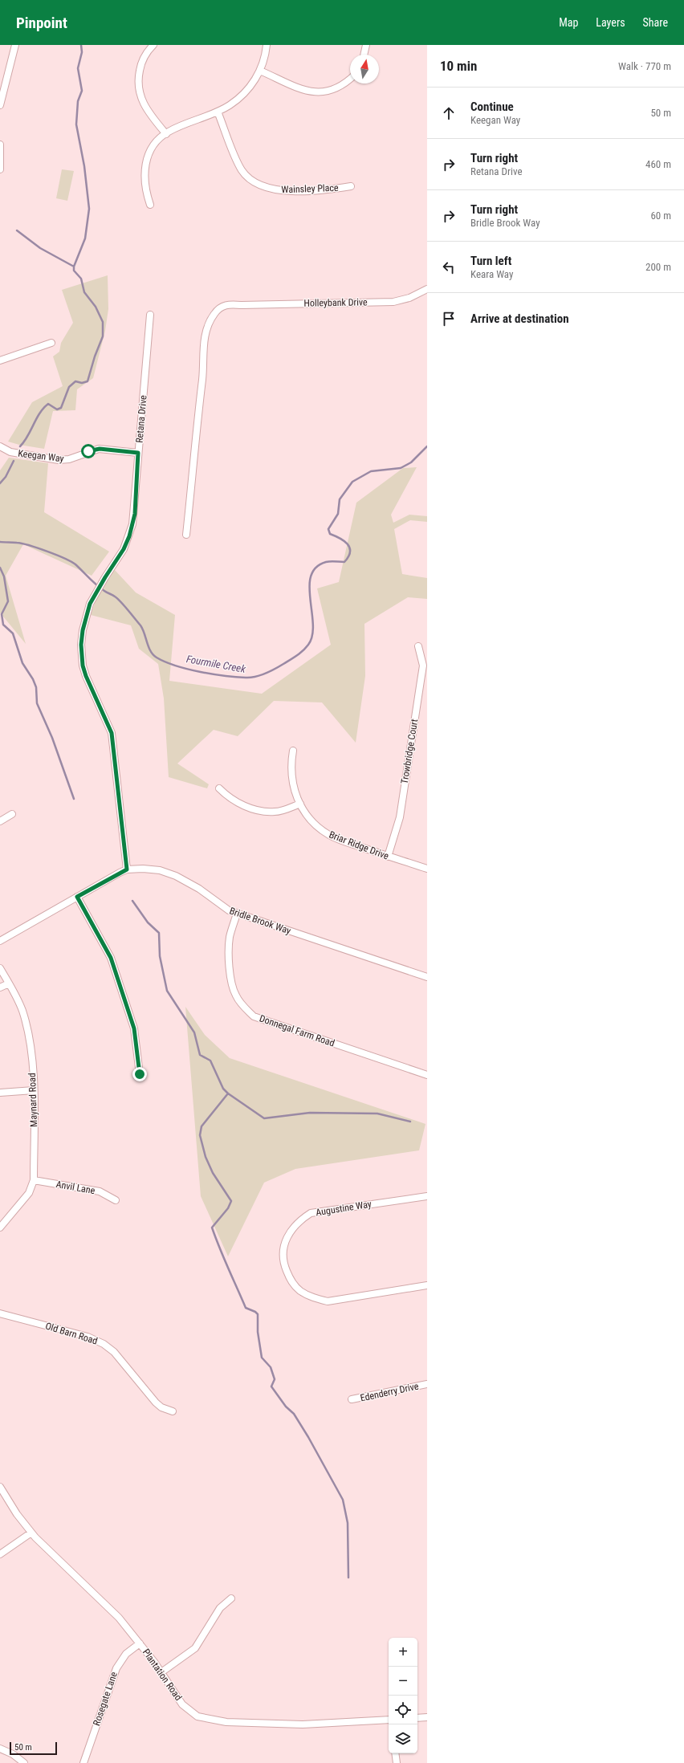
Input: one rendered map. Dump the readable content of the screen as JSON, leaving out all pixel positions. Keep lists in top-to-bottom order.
{
  "streets": {
    "street": [
      "Wainsley Place",
      "Holleybank Drive",
      "Retana Drive",
      "Keegan Way",
      "Trowbridge Court",
      "Briar Ridge Drive",
      "Bridle Brook Way",
      "Donnegal Farm Road",
      "Maynard Road",
      "Anvil Lane",
      "Augustine Way",
      "Old Barn Road",
      "Edenderry Drive",
      "Plantation Road",
      "Rosegate Lane"
    ]
  },
  "crossings": [
    ["Retana Drive", "Keegan Way"],
    ["Retana Drive", "Bridle Brook Way"],
    ["Trowbridge Court", "Briar Ridge Drive"],
    ["Bridle Brook Way", "Donnegal Farm Road"],
    ["Maynard Road", "Anvil Lane"],
    ["Plantation Road", "Rosegate Lane"]
  ],
  "water": ["Fourmile Creek"],
  "scale_bar": "50 m",
  "north": "top",
  "page": {
    "header": "Pinpoint",
    "nav": ["Map", "Layers", "Share"],
    "heading": ["10 min", "Walk · 770 m"],
    "list": [
      ["Continue", "Keegan Way", "50 m"],
      ["Turn right", "Retana Drive", "460 m"],
      ["Turn right", "Bridle Brook Way", "60 m"],
      ["Turn left", "Keara Way", "200 m"],
      "Arrive at destination"
    ],
    "map_buttons": ["+", "−"],
    "scale": "50 m"
  }
}
